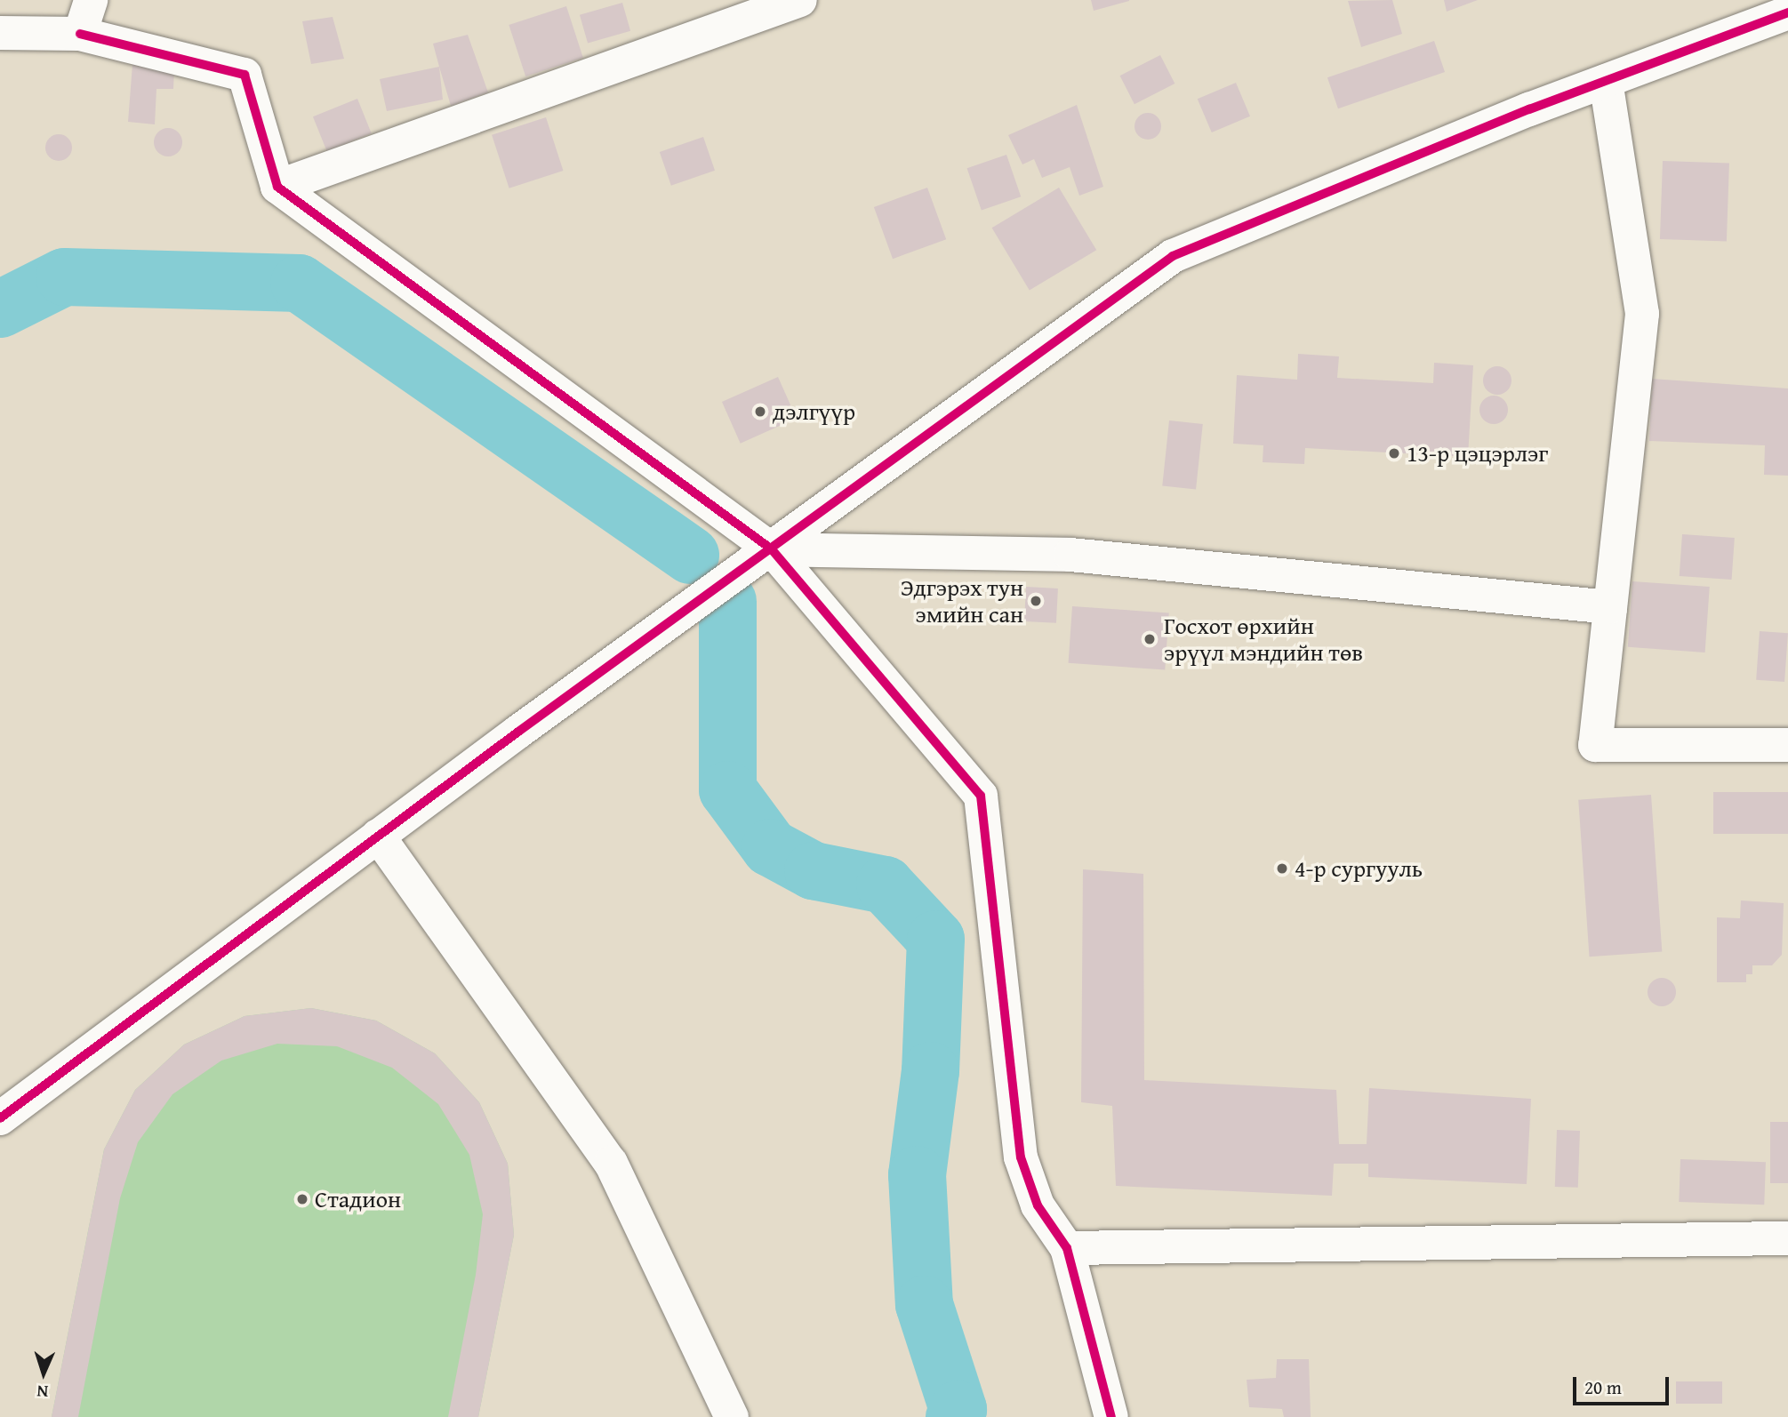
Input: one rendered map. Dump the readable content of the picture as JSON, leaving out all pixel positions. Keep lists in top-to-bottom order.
{
  "places": [
    "дэлгүүр",
    "13-р цэцэрлэг",
    "Эдгэрэх тун эмийн сан",
    "Госхот өрхийн эрүүл мэндийн төв",
    "4-р сургууль",
    "Стадион"
  ],
  "scale_bar": "20 m",
  "north": "bottom"
}
